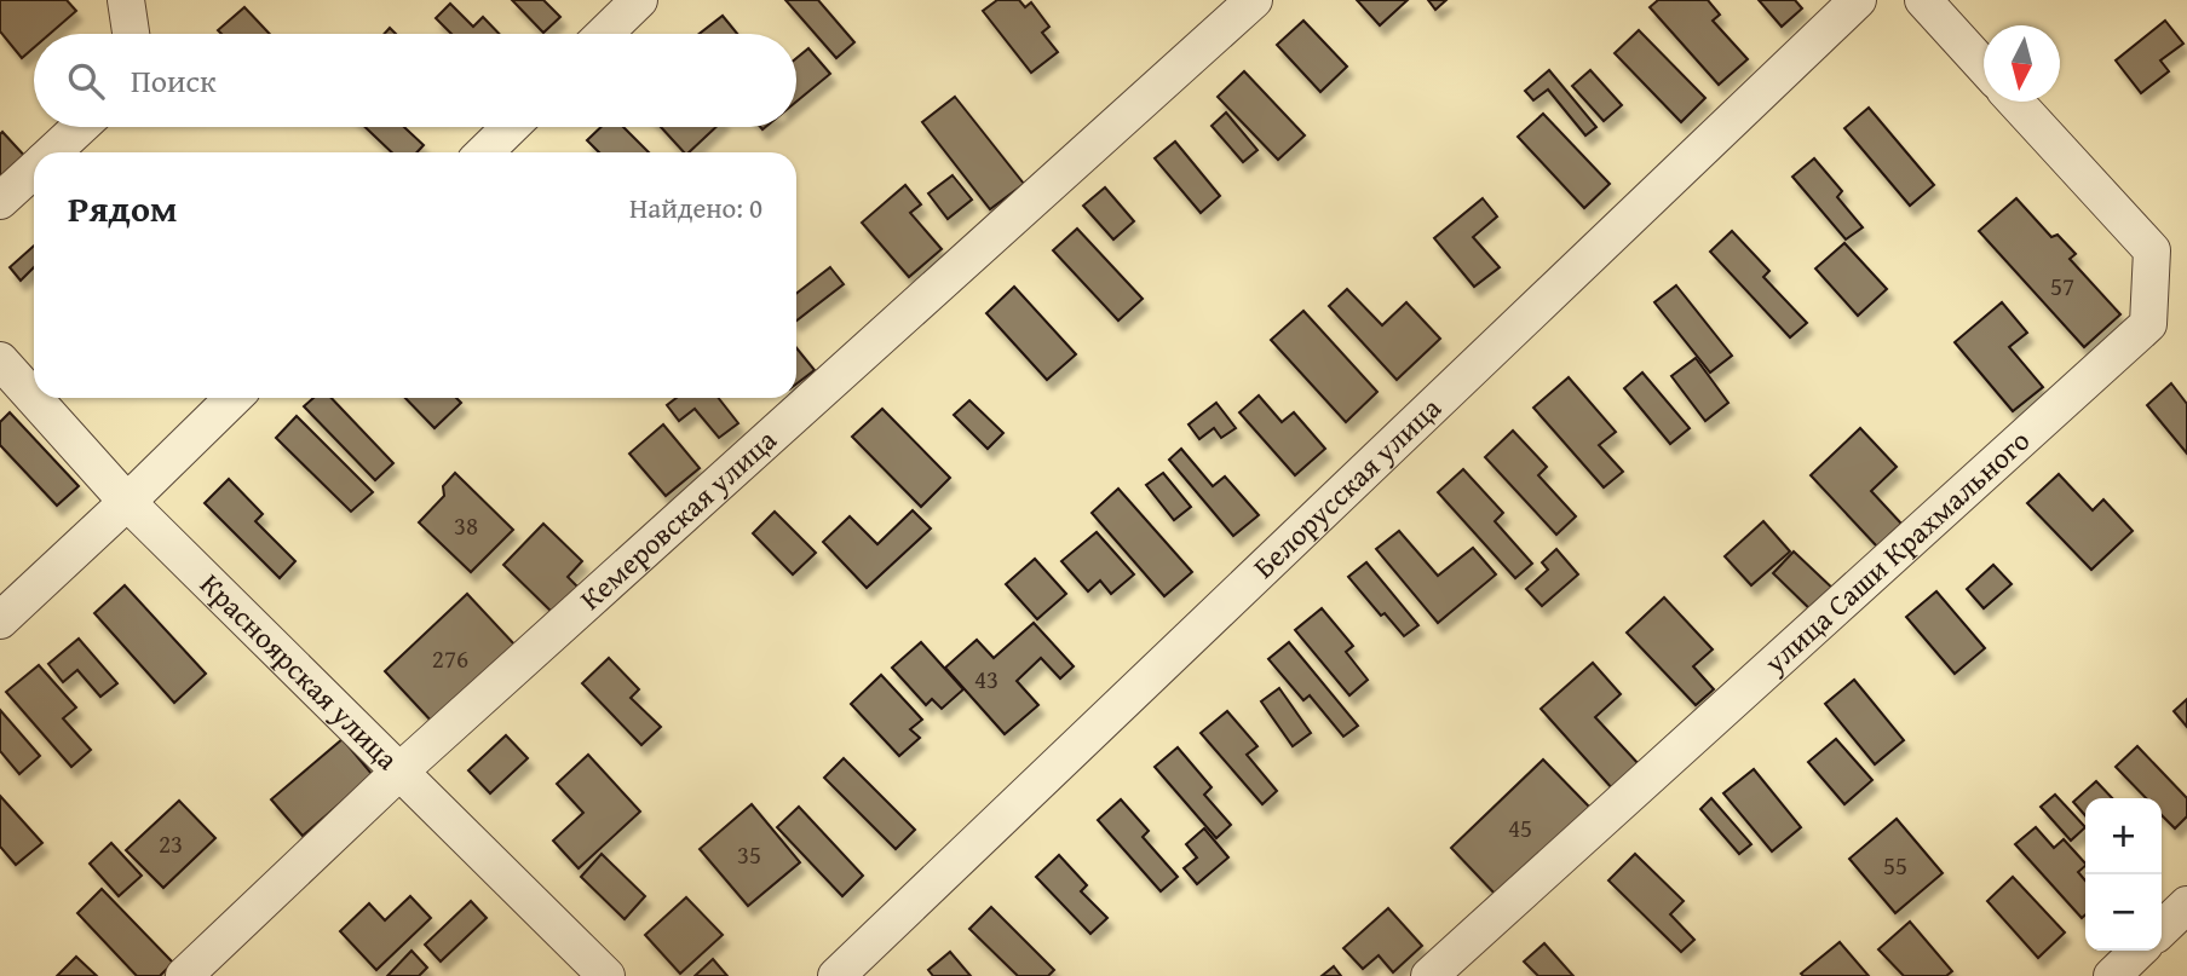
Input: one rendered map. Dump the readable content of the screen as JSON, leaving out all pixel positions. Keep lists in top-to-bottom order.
{
  "streets": {
    "street": [
      "Белорусская улица",
      "Кемеровская улица",
      "улица Саши Крахмального",
      "Красноярская улица"
    ]
  },
  "crossings": [
    ["Кемеровская улица", "Красноярская улица"]
  ],
  "house_numbers": [
    "57",
    "38",
    "276",
    "43",
    "45",
    "23",
    "35",
    "55"
  ],
  "north": "bottom",
  "page": {
    "search": "Поиск",
    "heading": ["Рядом", "Найдено: 0"],
    "map_buttons": ["+", "−"]
  }
}
